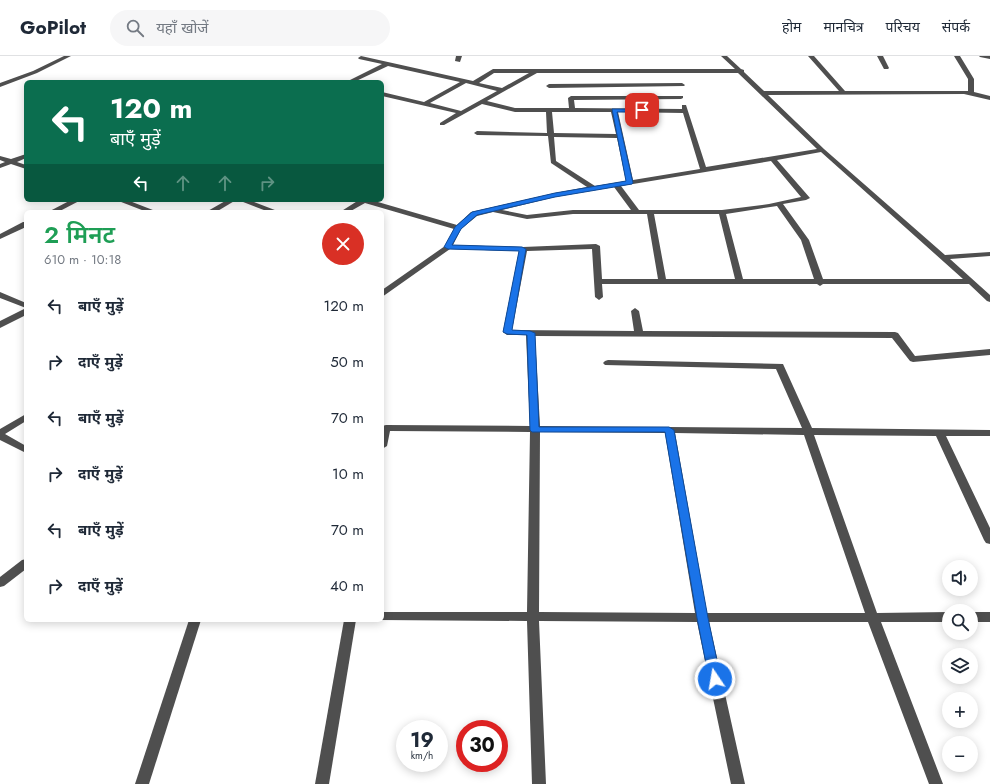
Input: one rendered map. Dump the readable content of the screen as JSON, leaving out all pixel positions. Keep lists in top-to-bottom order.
{
  "page": {
    "header": "GoPilot",
    "search": "यहाँ खोजें",
    "nav": [
      "होम",
      "मानचित्र",
      "परिचय",
      "संपर्क"
    ],
    "turn": ["120 m", "बाएँ मुड़ें"],
    "heading": ["2 मिनट", "610 m · 10:18"],
    "list": [
      {
        "name": "बाएँ मुड़ें",
        "value": "120 m"
      },
      {
        "name": "दाएँ मुड़ें",
        "value": "50 m"
      },
      {
        "name": "बाएँ मुड़ें",
        "value": "70 m"
      },
      {
        "name": "दाएँ मुड़ें",
        "value": "10 m"
      },
      {
        "name": "बाएँ मुड़ें",
        "value": "70 m"
      },
      {
        "name": "दाएँ मुड़ें",
        "value": "40 m"
      }
    ],
    "map_buttons": ["+", "−"],
    "speed": "19 km/h",
    "limit": "30"
  }
}
